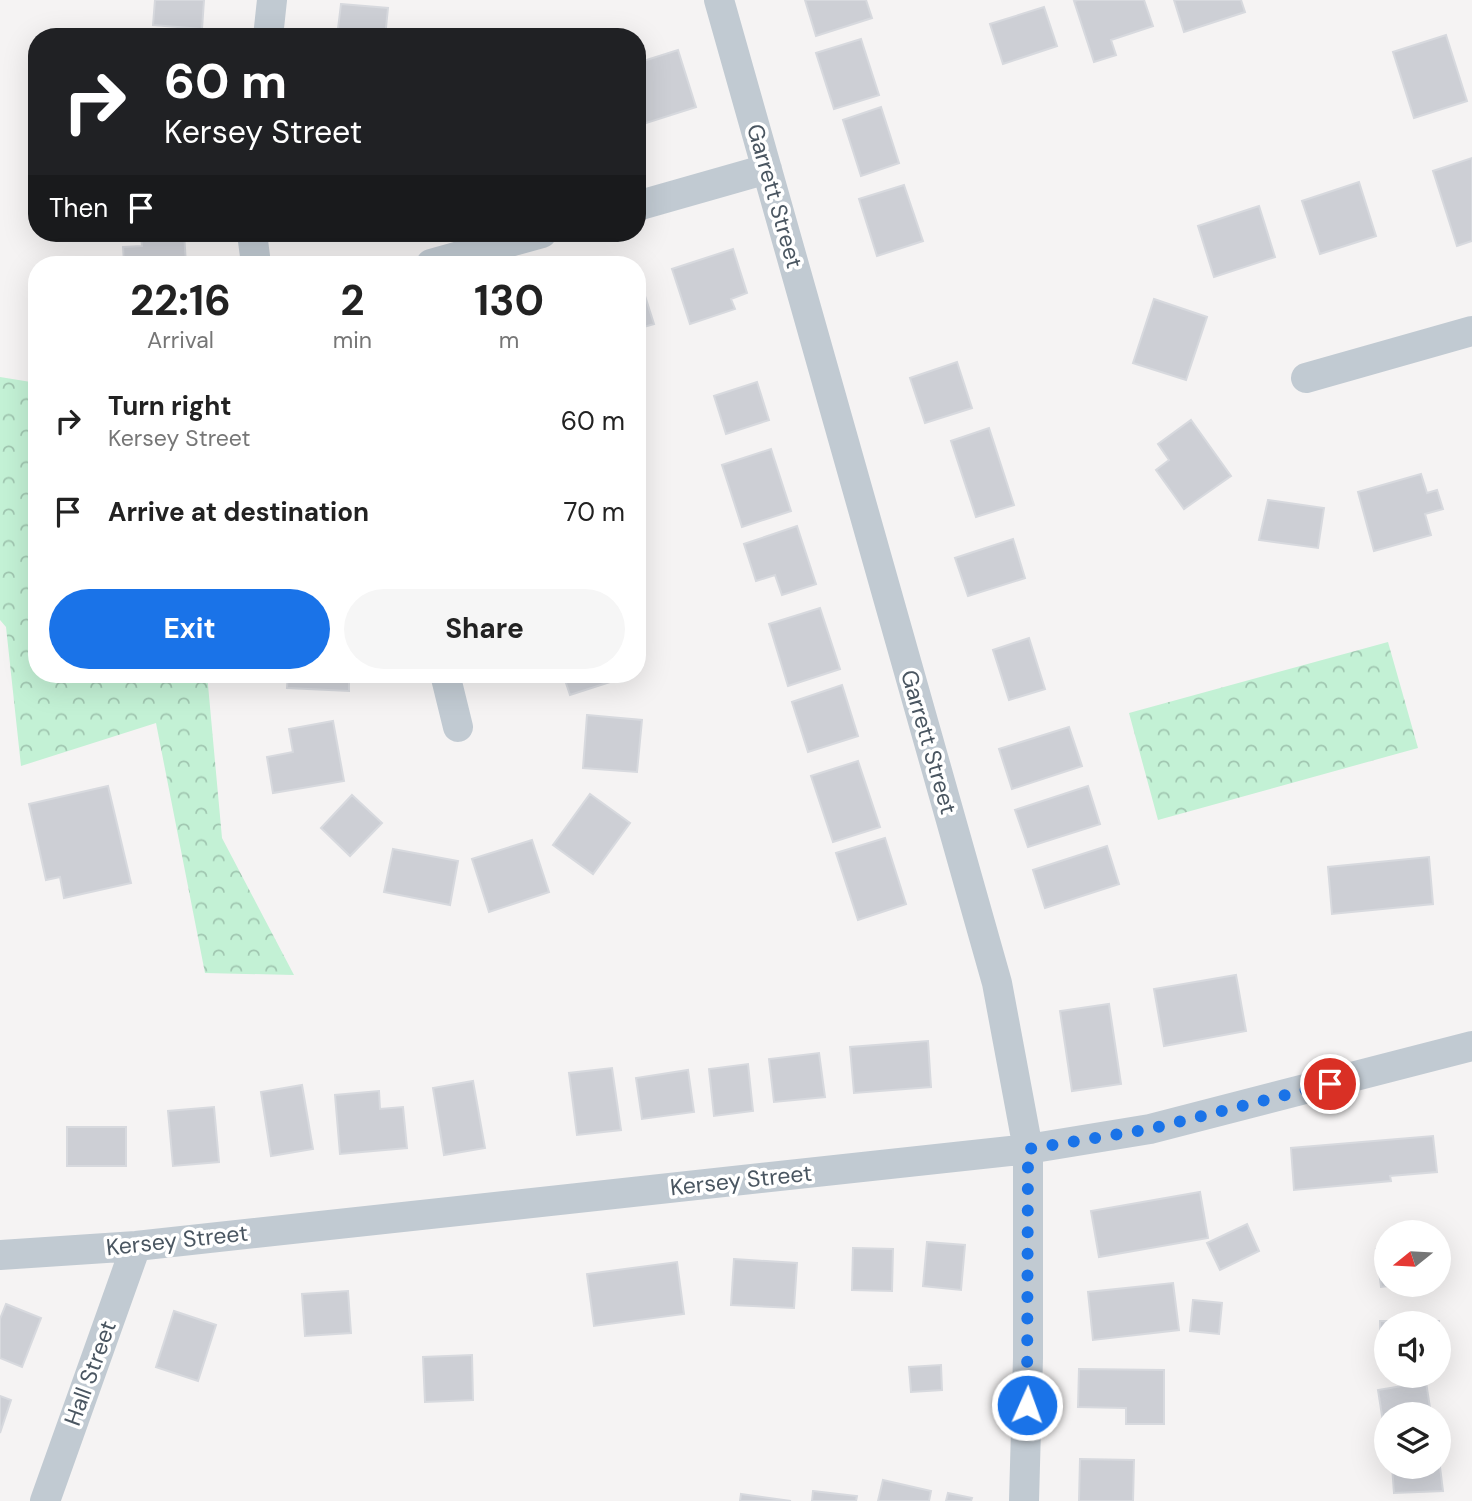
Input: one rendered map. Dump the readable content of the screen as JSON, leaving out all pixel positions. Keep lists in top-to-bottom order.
{
  "streets": {
    "street": ["Garrett Street", "Kersey Street", "Hall Street"]
  },
  "crossings": [
    ["Garrett Street", "Kersey Street"],
    ["Kersey Street", "Hall Street"]
  ],
  "north": "left",
  "page": {
    "turn": ["60 m", "Kersey Street"],
    "then": "Then",
    "eta": [
      "22:16",
      "Arrival",
      "2",
      "min",
      "130",
      "m"
    ],
    "list": [
      {
        "name": "Turn right",
        "note": "Kersey Street",
        "value": "60 m"
      },
      {
        "name": "Arrive at destination",
        "value": "70 m"
      }
    ],
    "buttons": ["Exit", "Share"]
  }
}
